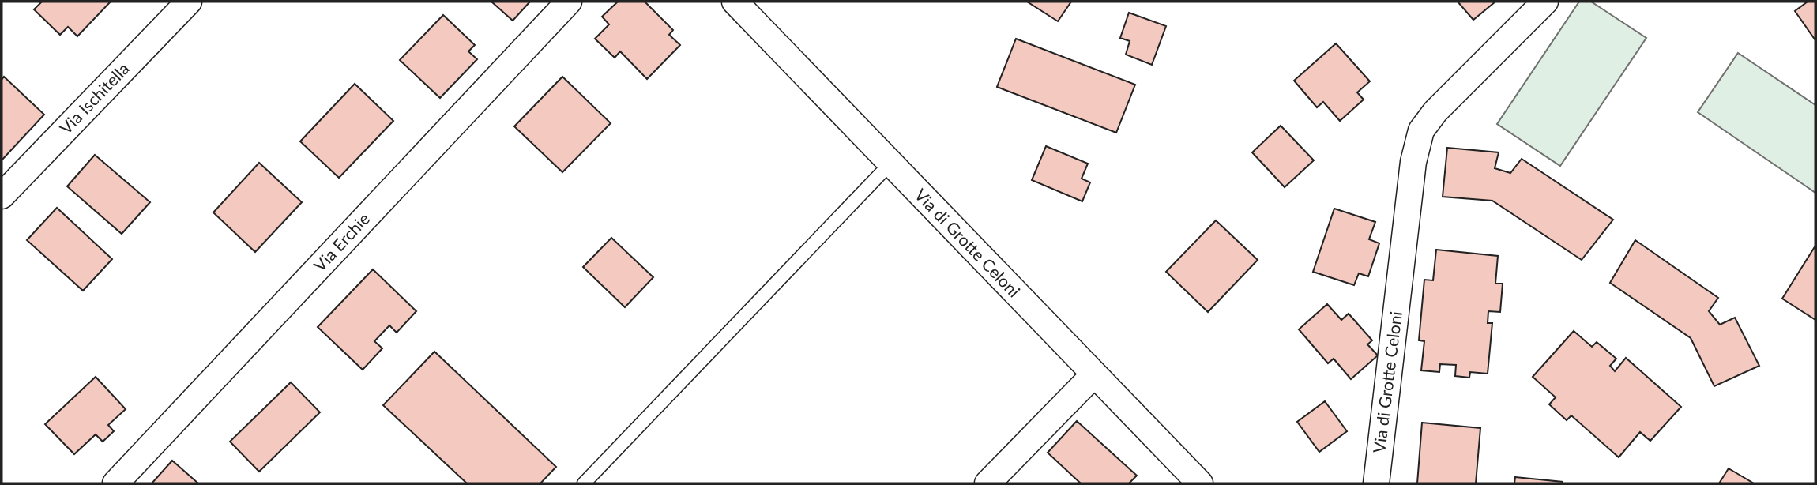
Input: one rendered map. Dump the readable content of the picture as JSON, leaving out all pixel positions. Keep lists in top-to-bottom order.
{
  "streets": {
    "street": ["Via Ischitella", "Via Erchie", "Via di Grotte Celoni"]
  }
}
